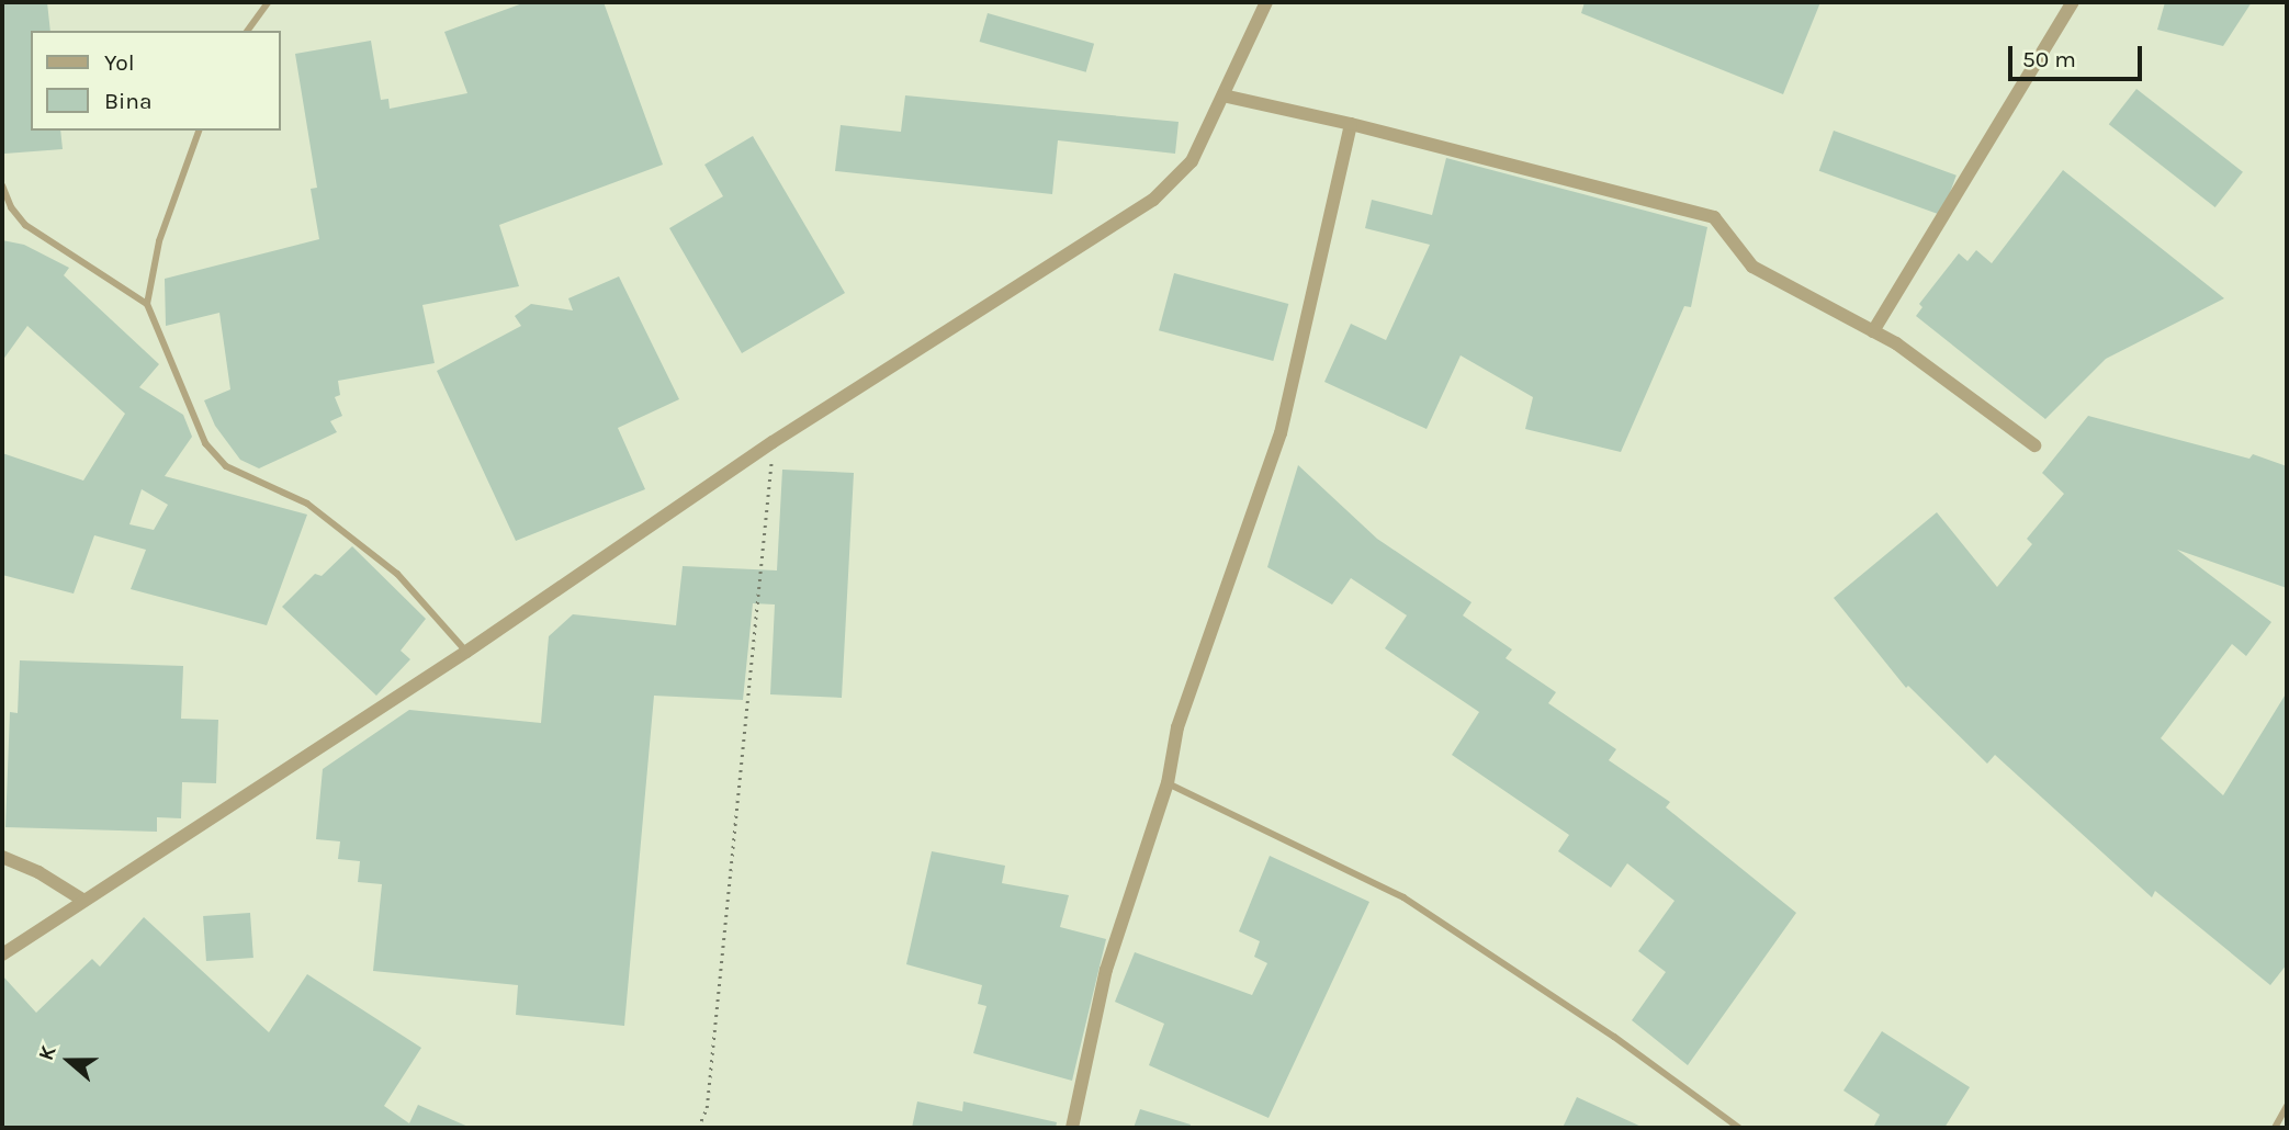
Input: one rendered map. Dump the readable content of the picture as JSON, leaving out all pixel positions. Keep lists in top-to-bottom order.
{
  "legend": ["Yol", "Bina"],
  "scale_bar": "50 m",
  "north": "left"
}
